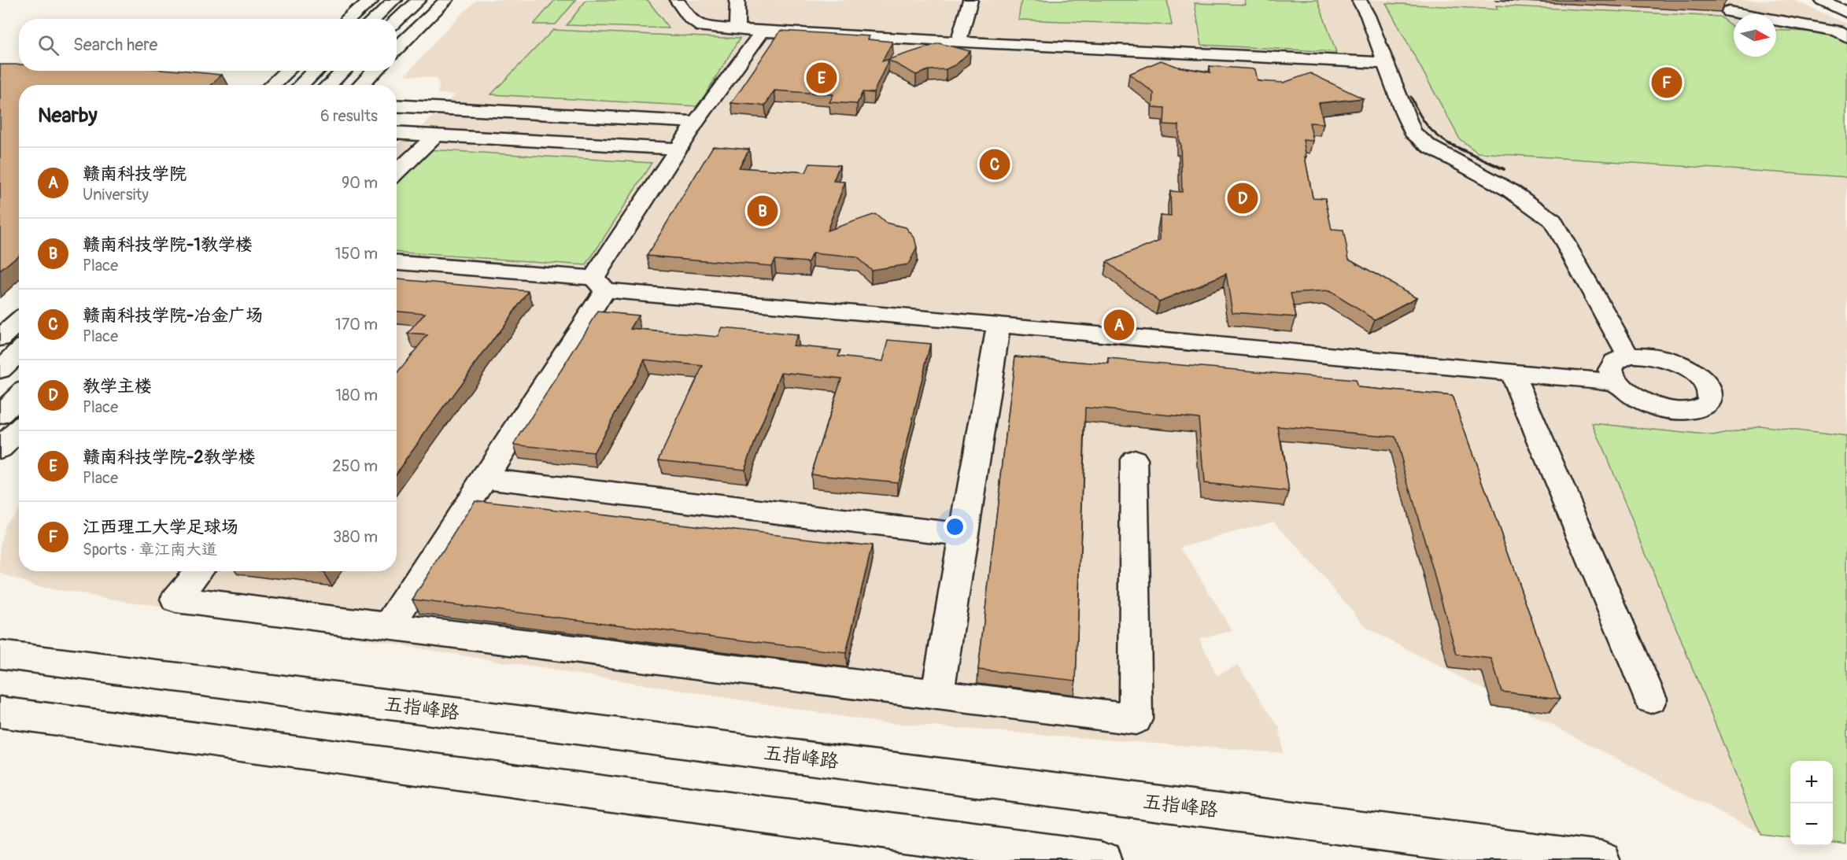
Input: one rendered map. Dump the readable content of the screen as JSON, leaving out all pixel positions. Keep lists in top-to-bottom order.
{
  "streets": {
    "street": ["五指峰路"]
  },
  "north": "right",
  "page": {
    "search": "Search here",
    "pins": [
      "E",
      "F",
      "C",
      "D",
      "B",
      "A"
    ],
    "heading": ["Nearby", "6 results"],
    "list": [
      {
        "mark": "A",
        "name": "赣南科技学院",
        "note": "University",
        "value": "90 m"
      },
      {
        "mark": "B",
        "name": "赣南科技学院-1教学楼",
        "note": "Place",
        "value": "150 m"
      },
      {
        "mark": "C",
        "name": "赣南科技学院-冶金广场",
        "note": "Place",
        "value": "170 m"
      },
      {
        "mark": "D",
        "name": "教学主楼",
        "note": "Place",
        "value": "180 m"
      },
      {
        "mark": "E",
        "name": "赣南科技学院-2教学楼",
        "note": "Place",
        "value": "250 m"
      },
      {
        "mark": "F",
        "name": "江西理工大学足球场",
        "note": "Sports · 章江南大道",
        "value": "380 m"
      }
    ],
    "map_buttons": ["+", "−"]
  }
}
